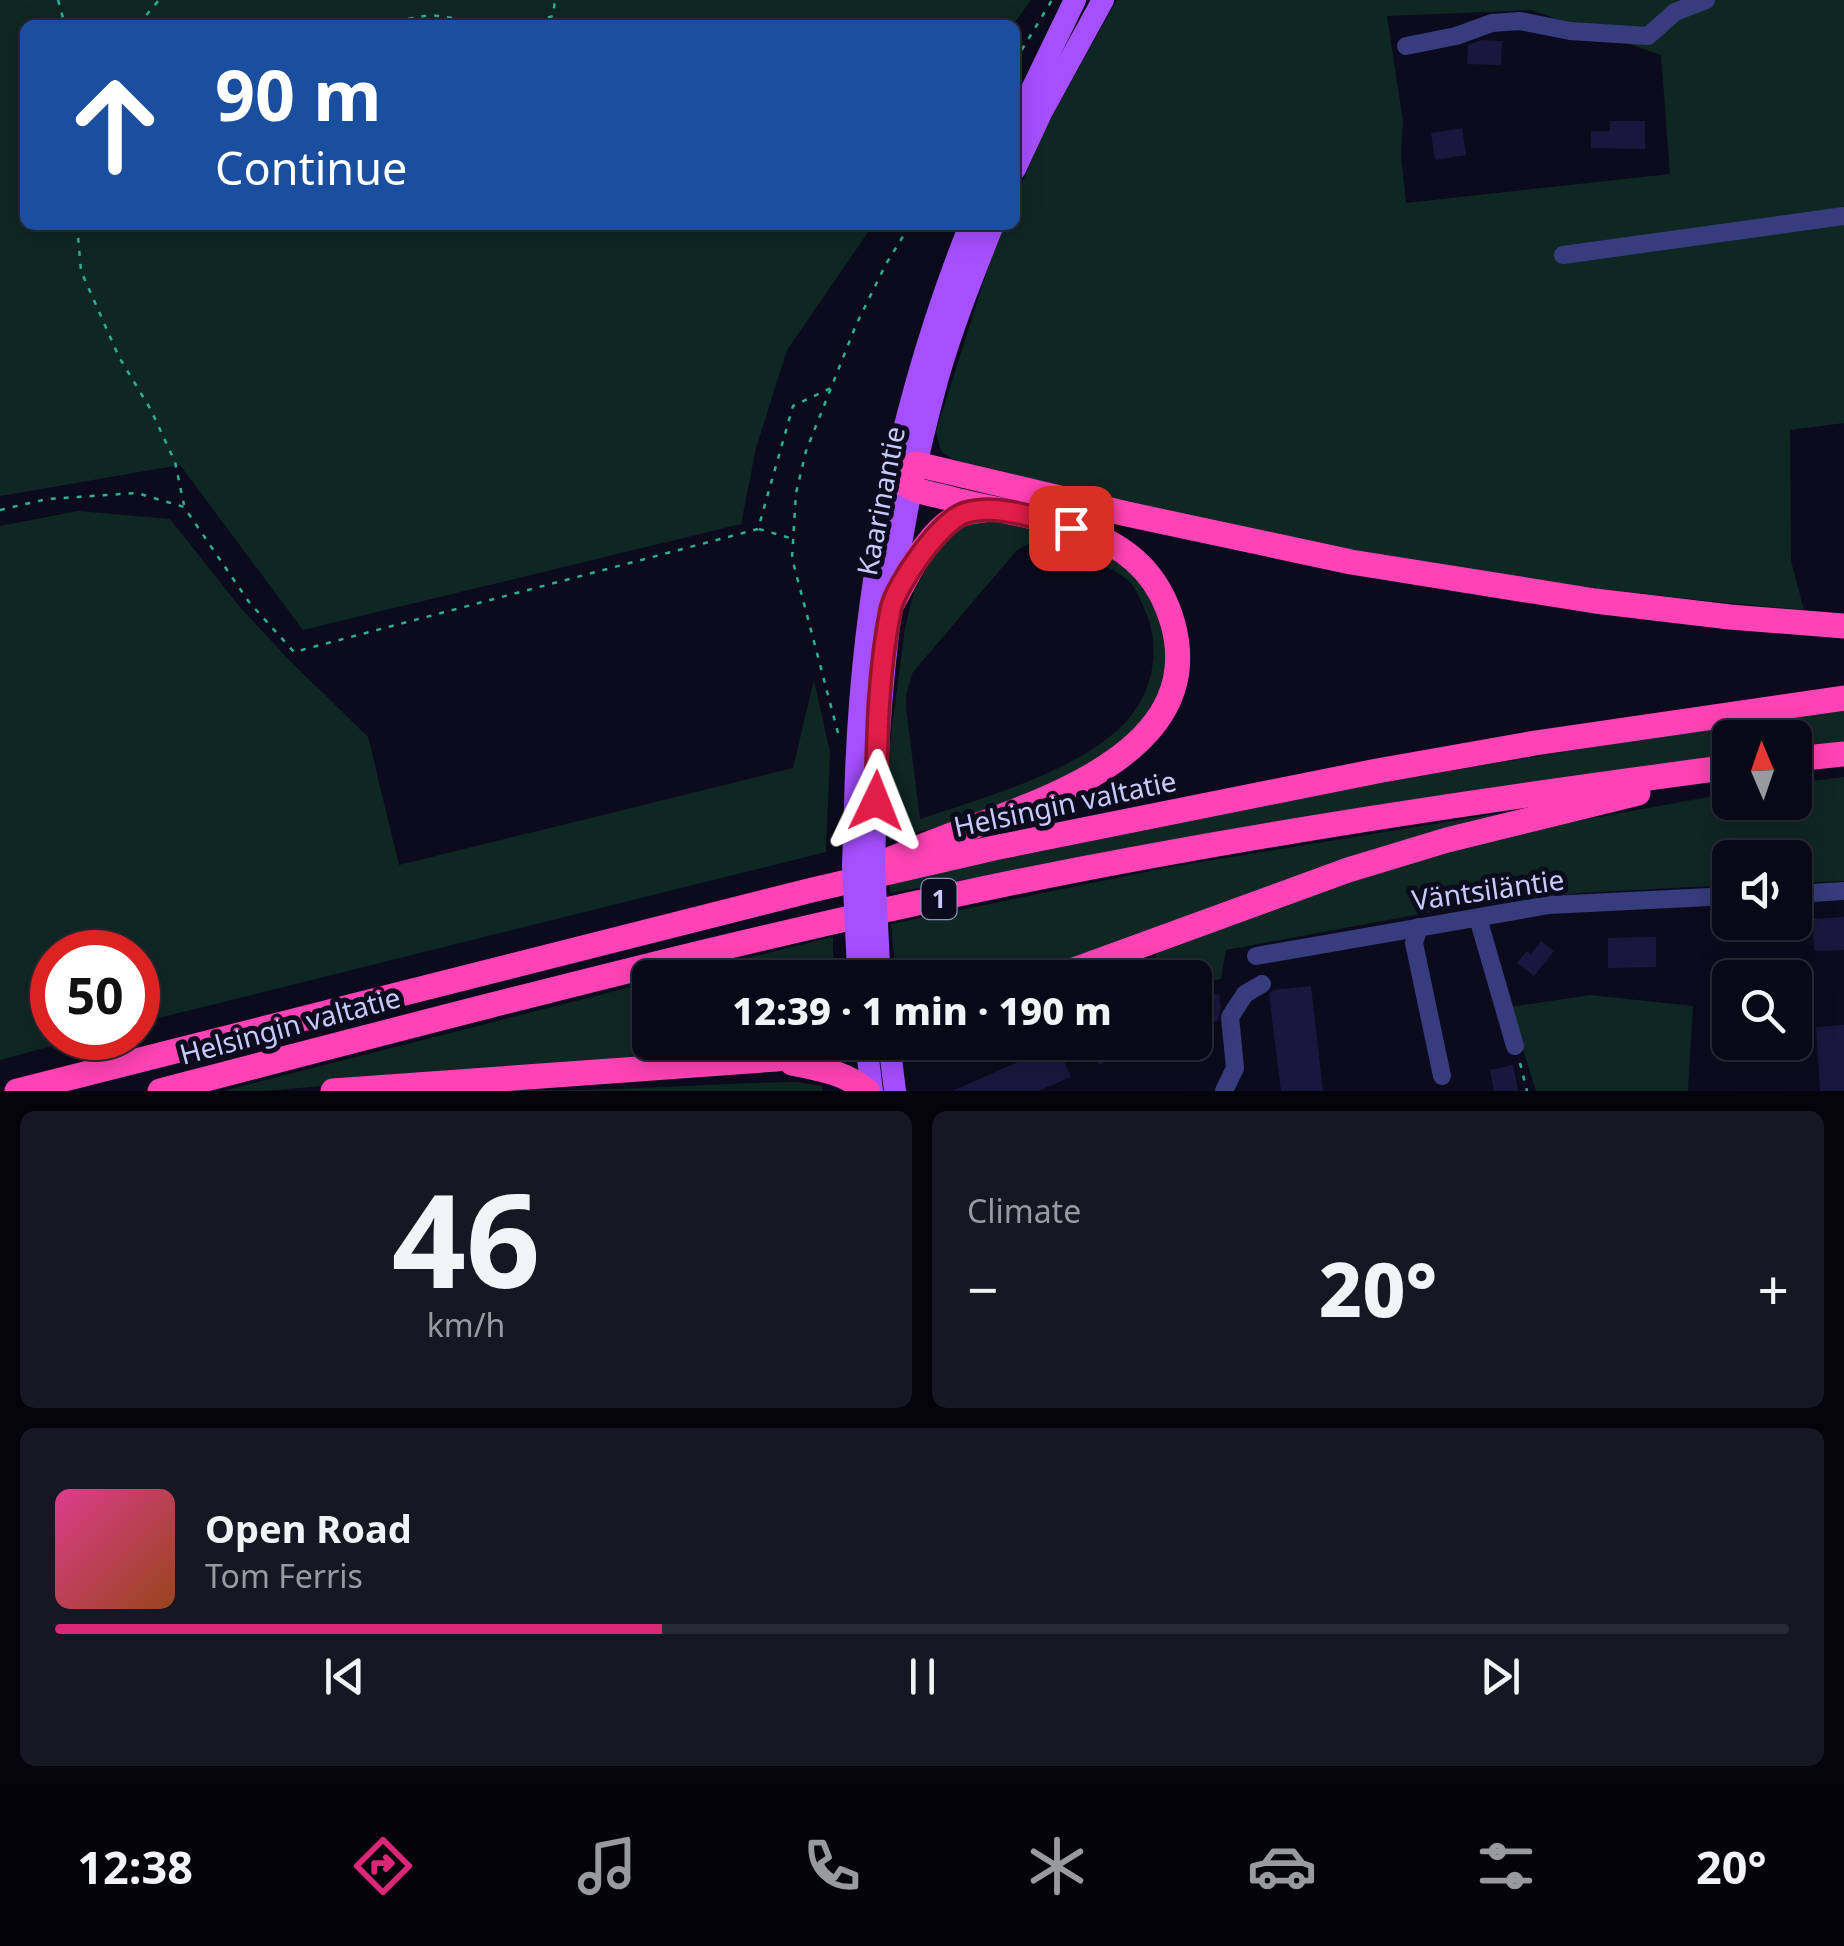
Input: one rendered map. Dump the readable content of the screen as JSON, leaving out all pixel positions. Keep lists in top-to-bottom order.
{
  "streets": {
    "highway": ["Helsingin valtatie", "1"],
    "main road": ["Kaarinantie"],
    "street": ["Väntsiläntie"]
  },
  "north": "top",
  "page": {
    "turn": ["90 m", "Continue"],
    "limit": "50",
    "trip": "12:39 · 1 min · 190 m",
    "tile": [
      ["46", "km/h"],
      "Climate"
    ],
    "heat": ["−", "20°", "+"],
    "song": ["Open Road", "Tom Ferris"],
    "tabs": ["12:38", "20°"]
  }
}
